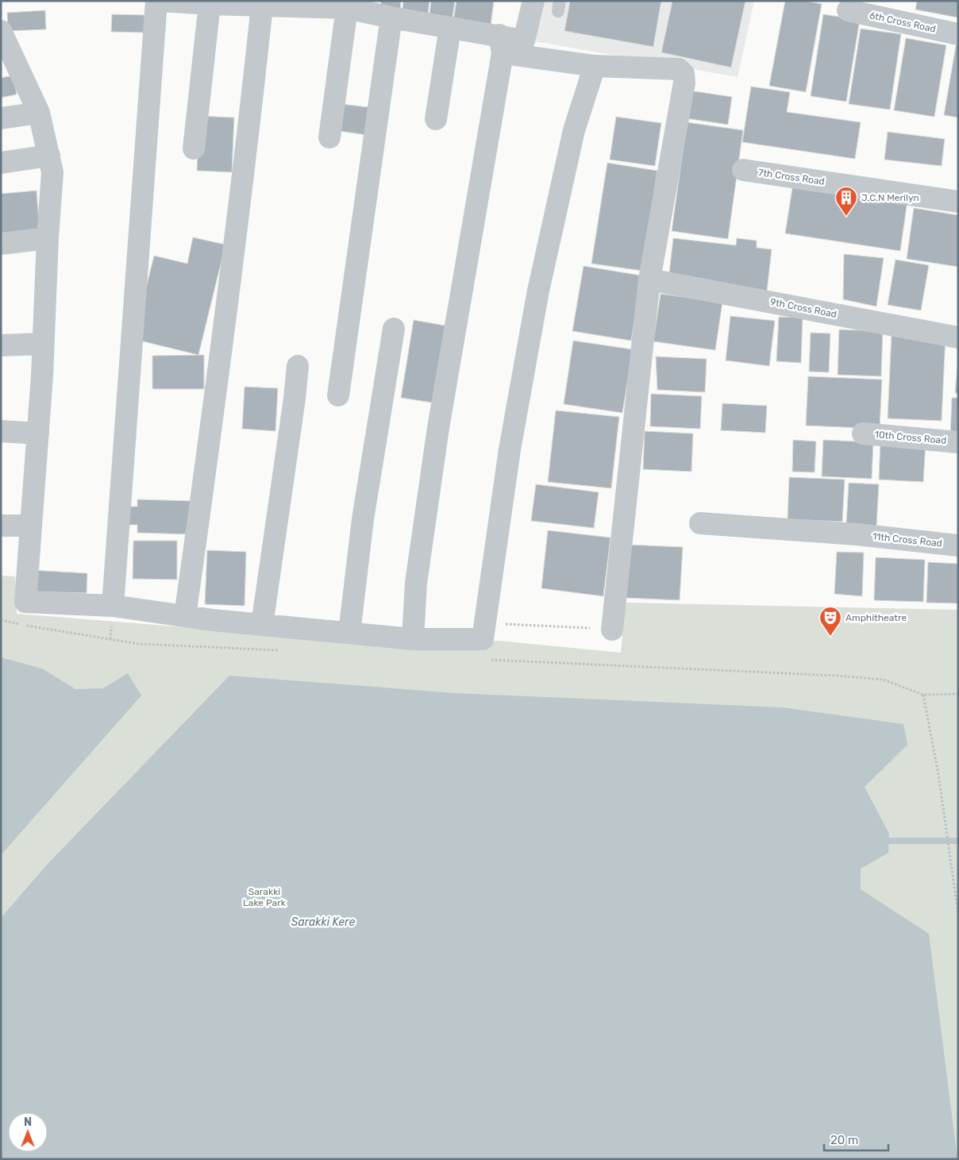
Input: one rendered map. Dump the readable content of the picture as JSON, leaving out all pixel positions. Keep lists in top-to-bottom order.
{
  "streets": {
    "street": [
      "6th Cross Road",
      "7th Cross Road",
      "9th Cross Road",
      "10th Cross Road",
      "11th Cross Road"
    ]
  },
  "water": ["Sarakki Kere"],
  "parks": ["Sarakki Lake Park"],
  "places": {
    "building": ["J.C.N Merilyn"],
    "theatre": ["Amphitheatre"]
  },
  "scale_bar": "20 m",
  "north": "top"
}
